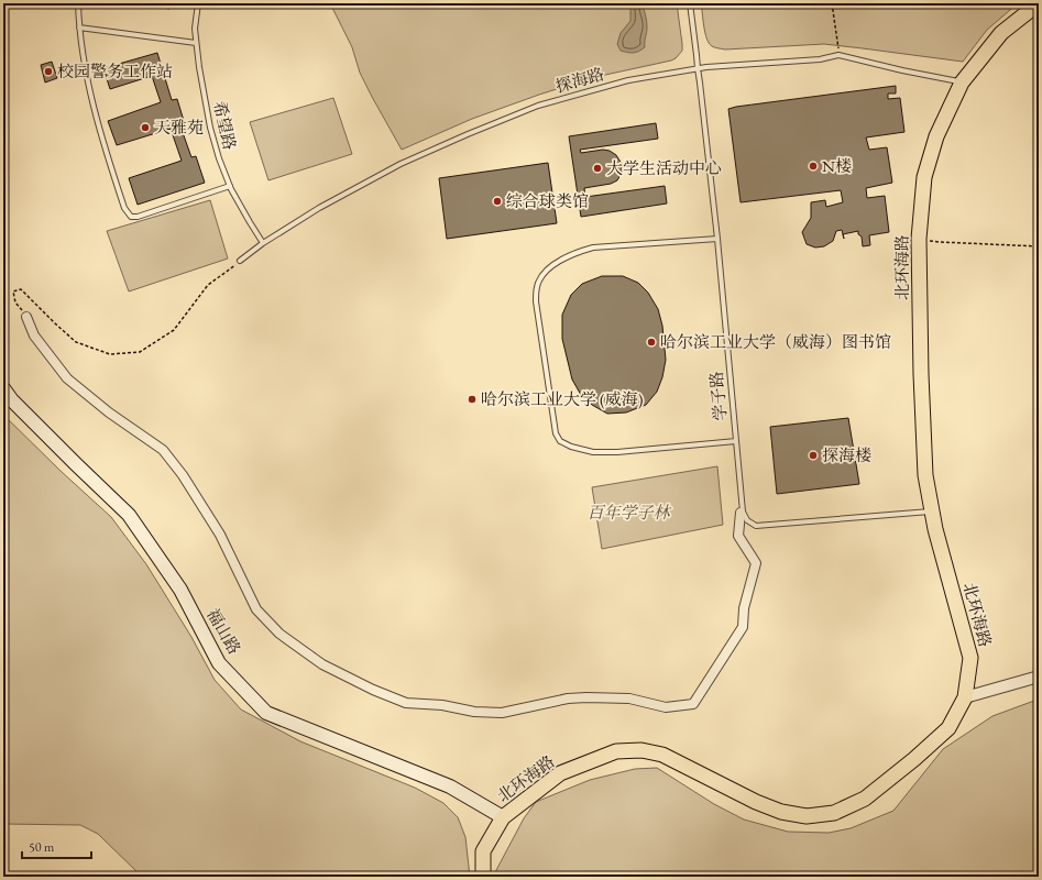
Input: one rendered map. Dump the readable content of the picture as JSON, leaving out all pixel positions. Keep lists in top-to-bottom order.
{
  "streets": {
    "main road": ["北环海路", "福山路"],
    "lane": ["探海路", "希望路", "学子路"]
  },
  "crossings": [
    ["探海路", "希望路"],
    ["探海路", "北环海路"],
    ["探海路", "学子路"],
    ["北环海路", "学子路"],
    ["北环海路", "福山路"]
  ],
  "parks": ["百年学子林"],
  "places": [
    "校园警务工作站",
    "天雅苑",
    "N楼",
    "大学生活动中心",
    "综合球类馆",
    "哈尔滨工业大学（威海）图书馆",
    "哈尔滨工业大学 (威海)",
    "探海楼"
  ],
  "scale_bar": "50 m"
}
